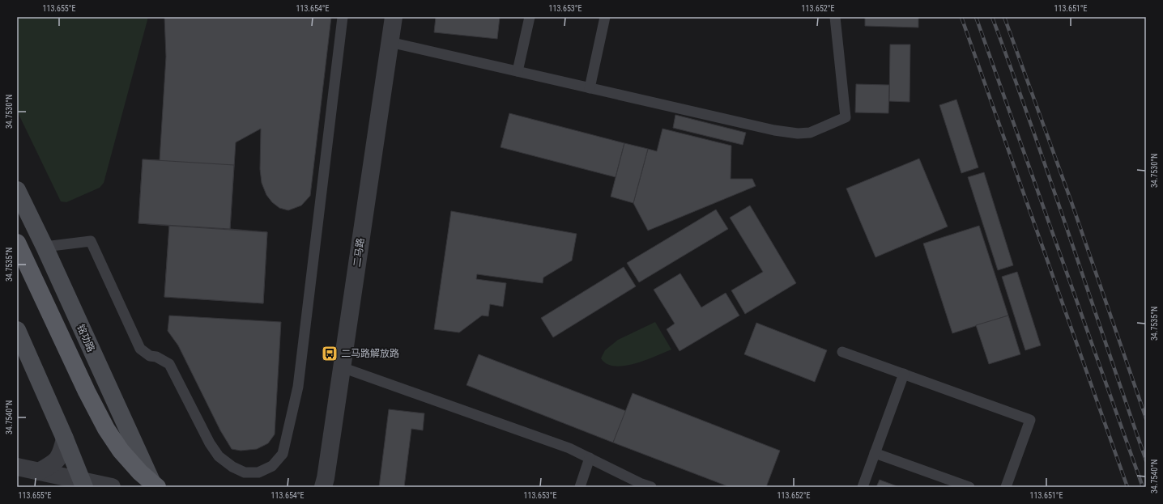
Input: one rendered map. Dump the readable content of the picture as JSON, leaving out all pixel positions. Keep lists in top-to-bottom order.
{
  "streets": {
    "main road": ["铭功路"],
    "street": ["二马路"]
  },
  "places": {
    "bus stop": ["二马路解放路"]
  },
  "coordinates": [
    "113.655°E",
    "113.654°E",
    "113.653°E",
    "113.652°E",
    "113.651°E",
    "34.7530°N",
    "34.7535°N",
    "34.7540°N"
  ]
}
